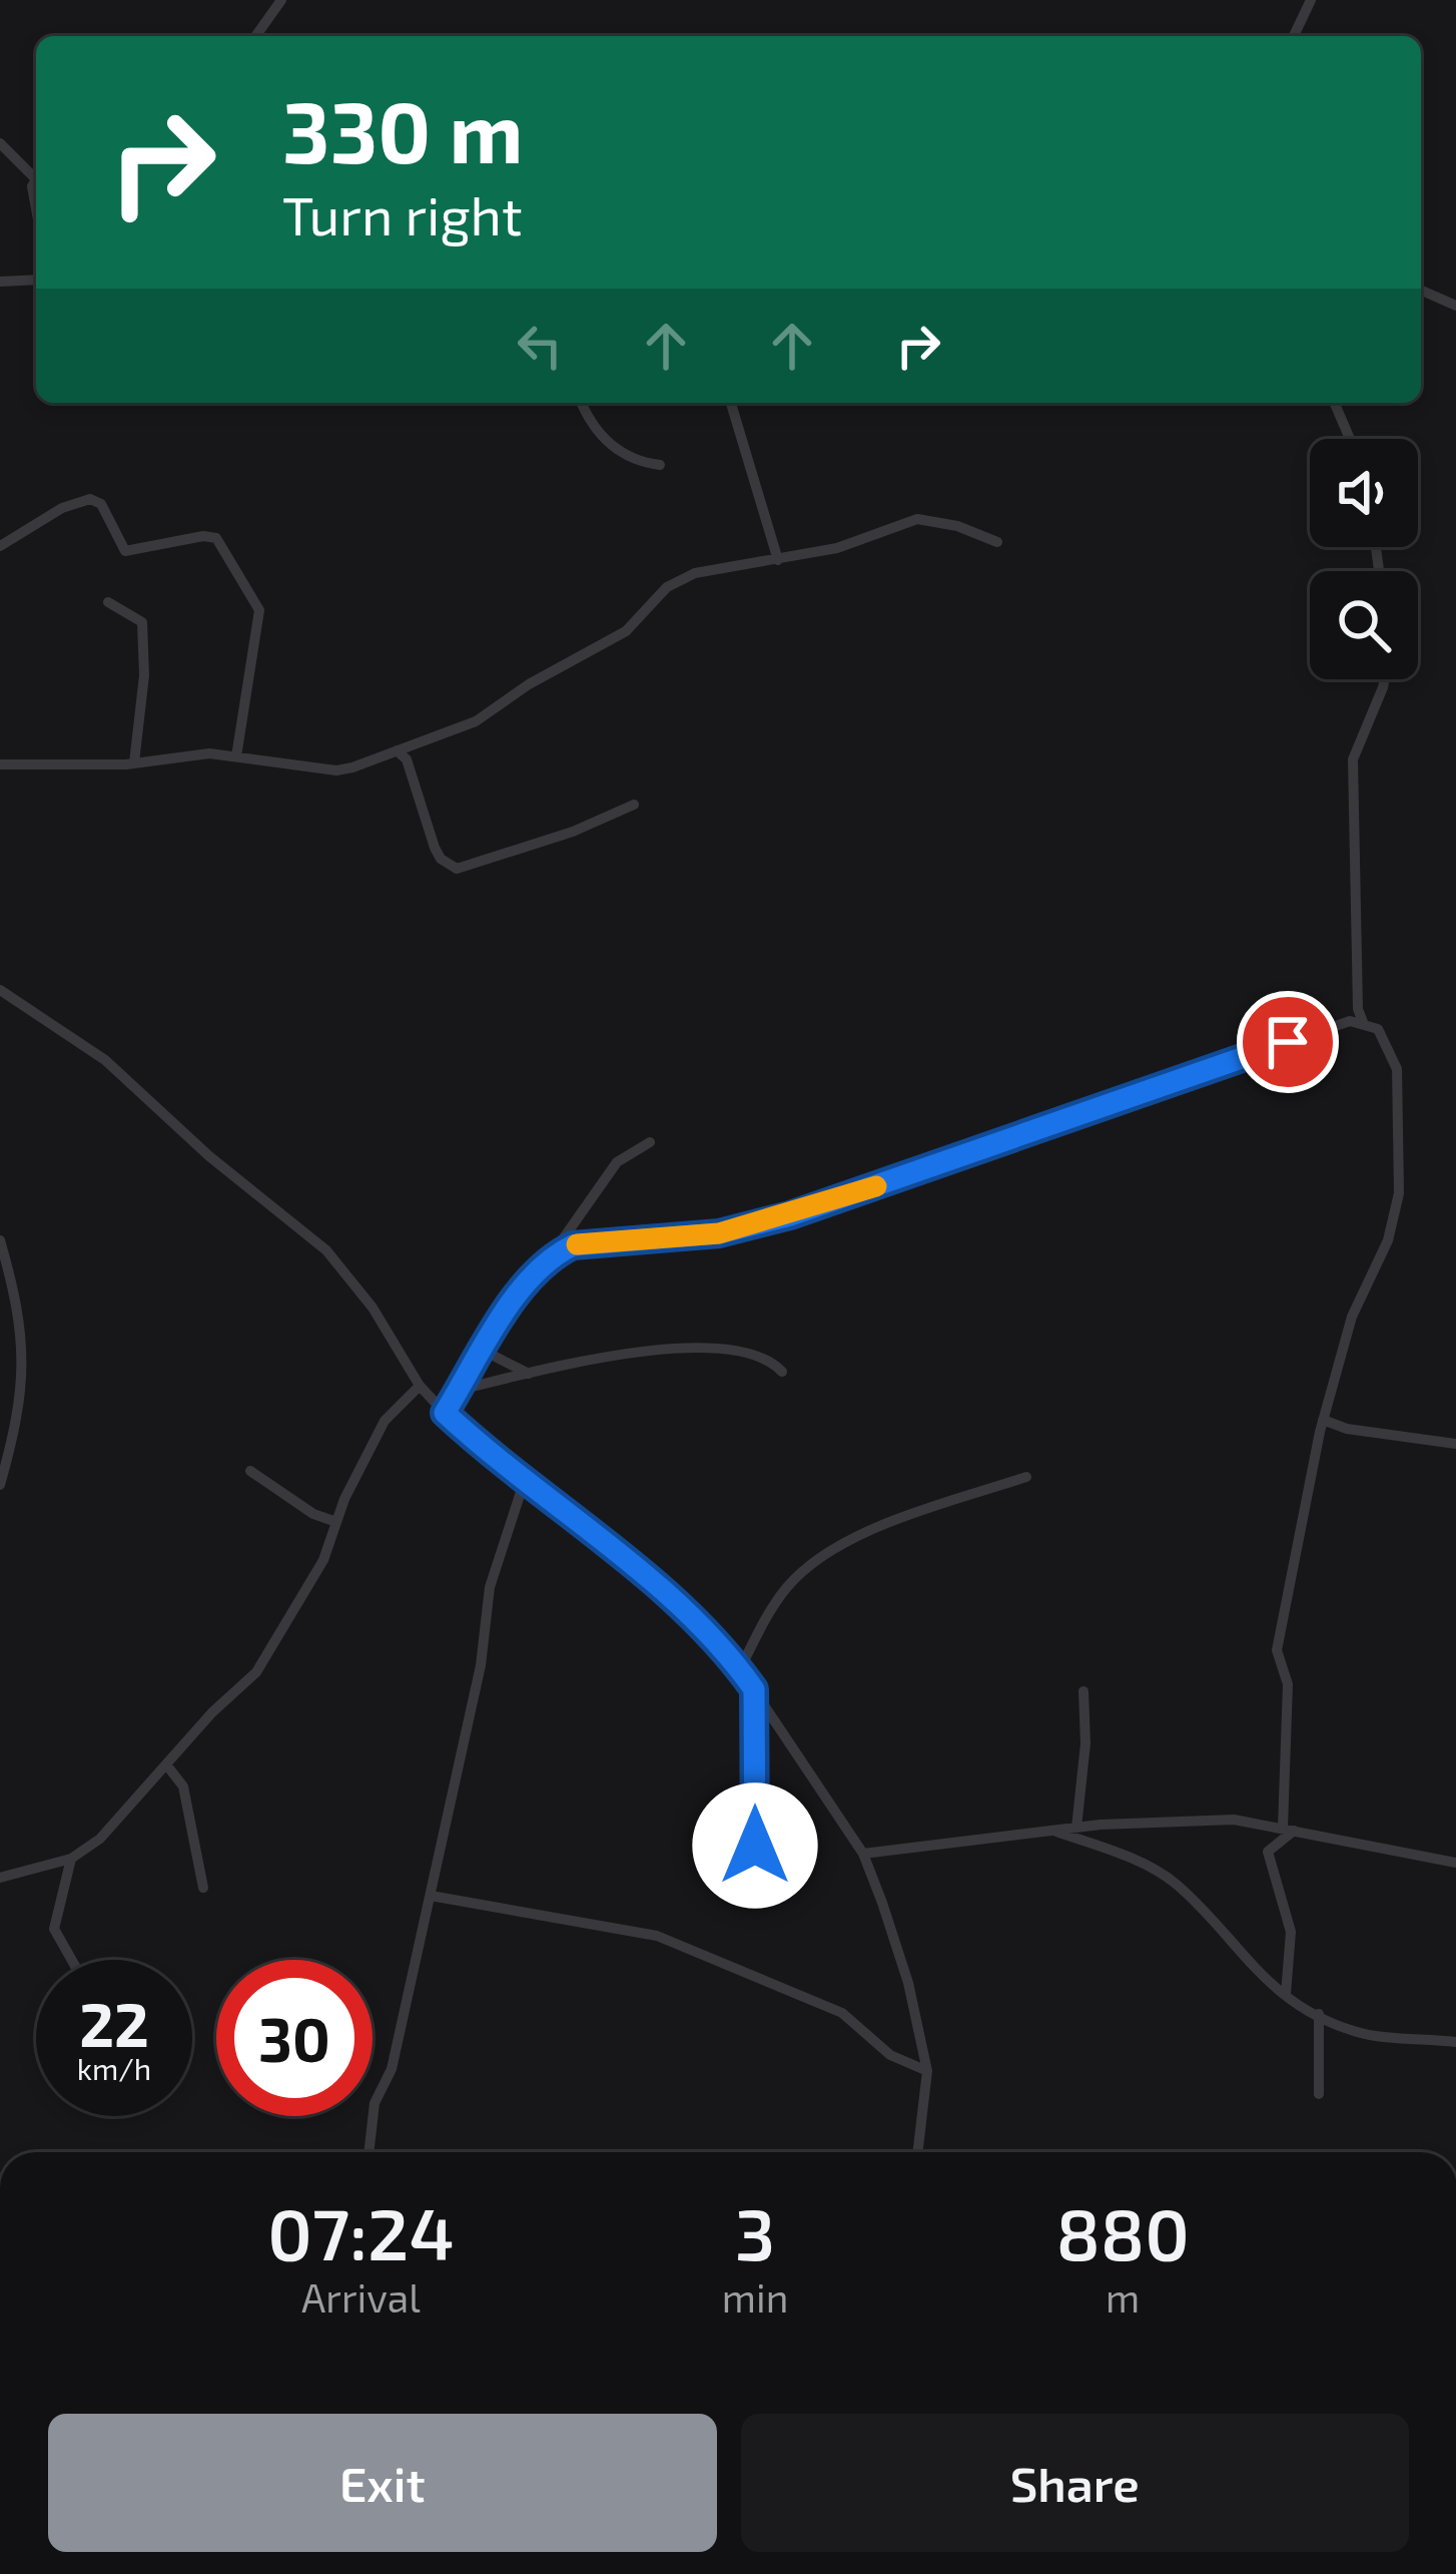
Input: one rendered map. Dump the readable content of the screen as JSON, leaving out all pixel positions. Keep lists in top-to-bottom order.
{
  "page": {
    "turn": ["330 m", "Turn right"],
    "speed": "22 km/h",
    "limit": "30",
    "eta": [
      "07:24",
      "Arrival",
      "3",
      "min",
      "880",
      "m"
    ],
    "buttons": ["Exit", "Share"]
  }
}
